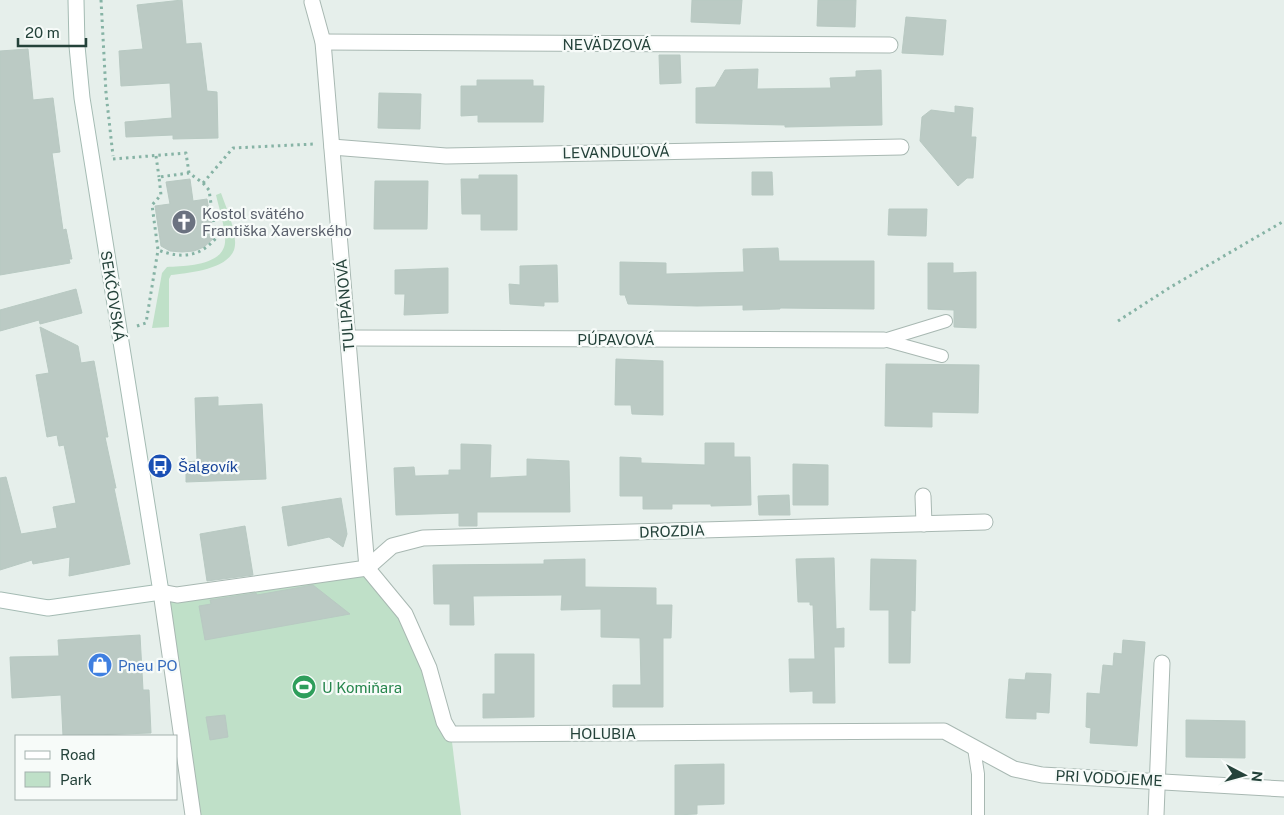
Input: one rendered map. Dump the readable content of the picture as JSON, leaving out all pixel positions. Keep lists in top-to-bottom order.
{
  "streets": {
    "street": [
      "NEVÄDZOVÁ",
      "LEVANDUĽOVÁ",
      "SEKČOVSKÁ",
      "TULIPÁNOVÁ",
      "PÚPAVOVÁ",
      "DROZDIA",
      "HOLUBIA",
      "PRI VODOJEME"
    ]
  },
  "crossings": [
    ["NEVÄDZOVÁ", "TULIPÁNOVÁ"],
    ["LEVANDUĽOVÁ", "TULIPÁNOVÁ"],
    ["TULIPÁNOVÁ", "PÚPAVOVÁ"],
    ["TULIPÁNOVÁ", "DROZDIA"],
    ["TULIPÁNOVÁ", "HOLUBIA"],
    ["DROZDIA", "HOLUBIA"],
    ["HOLUBIA", "PRI VODOJEME"]
  ],
  "places": {
    "church": ["Kostol svätého Františka Xaverského"],
    "bus stop": ["Šalgovík"],
    "shop": ["Pneu PO"],
    "sports": ["U Komiňara"]
  },
  "legend": ["Road", "Park"],
  "scale_bar": "20 m",
  "north": "right"
}
